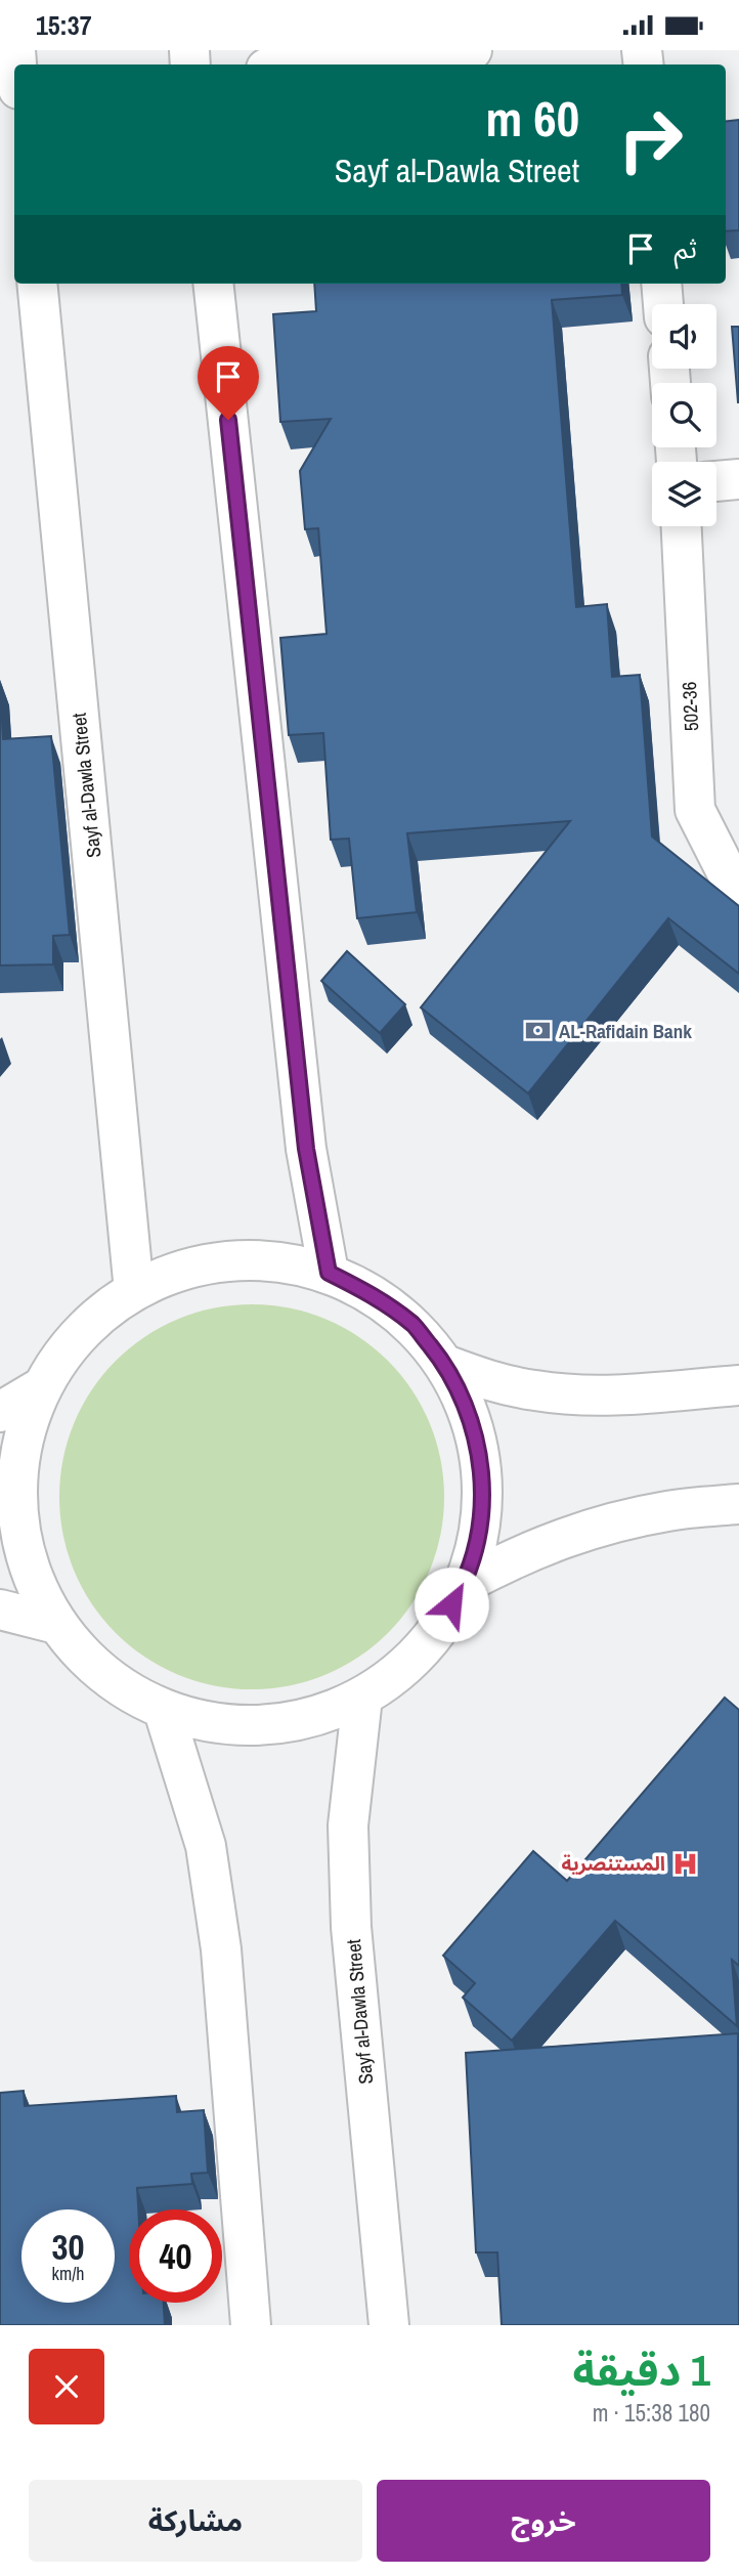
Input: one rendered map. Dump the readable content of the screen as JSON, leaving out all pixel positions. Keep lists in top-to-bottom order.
{
  "streets": {
    "street": ["502-36", "Sayf al-Dawla Street"]
  },
  "places": {
    "bank": ["AL-Rafidain Bank"],
    "hospital": ["المستنصرية"]
  },
  "page": {
    "status": "15:37",
    "turn": ["60 m", "Sayf al-Dawla Street"],
    "then": "ثم",
    "speed": "30 km/h",
    "limit": "40",
    "heading": ["1 دقيقة", "180 m · 15:38"],
    "buttons": ["خروج", "مشاركة"]
  }
}
